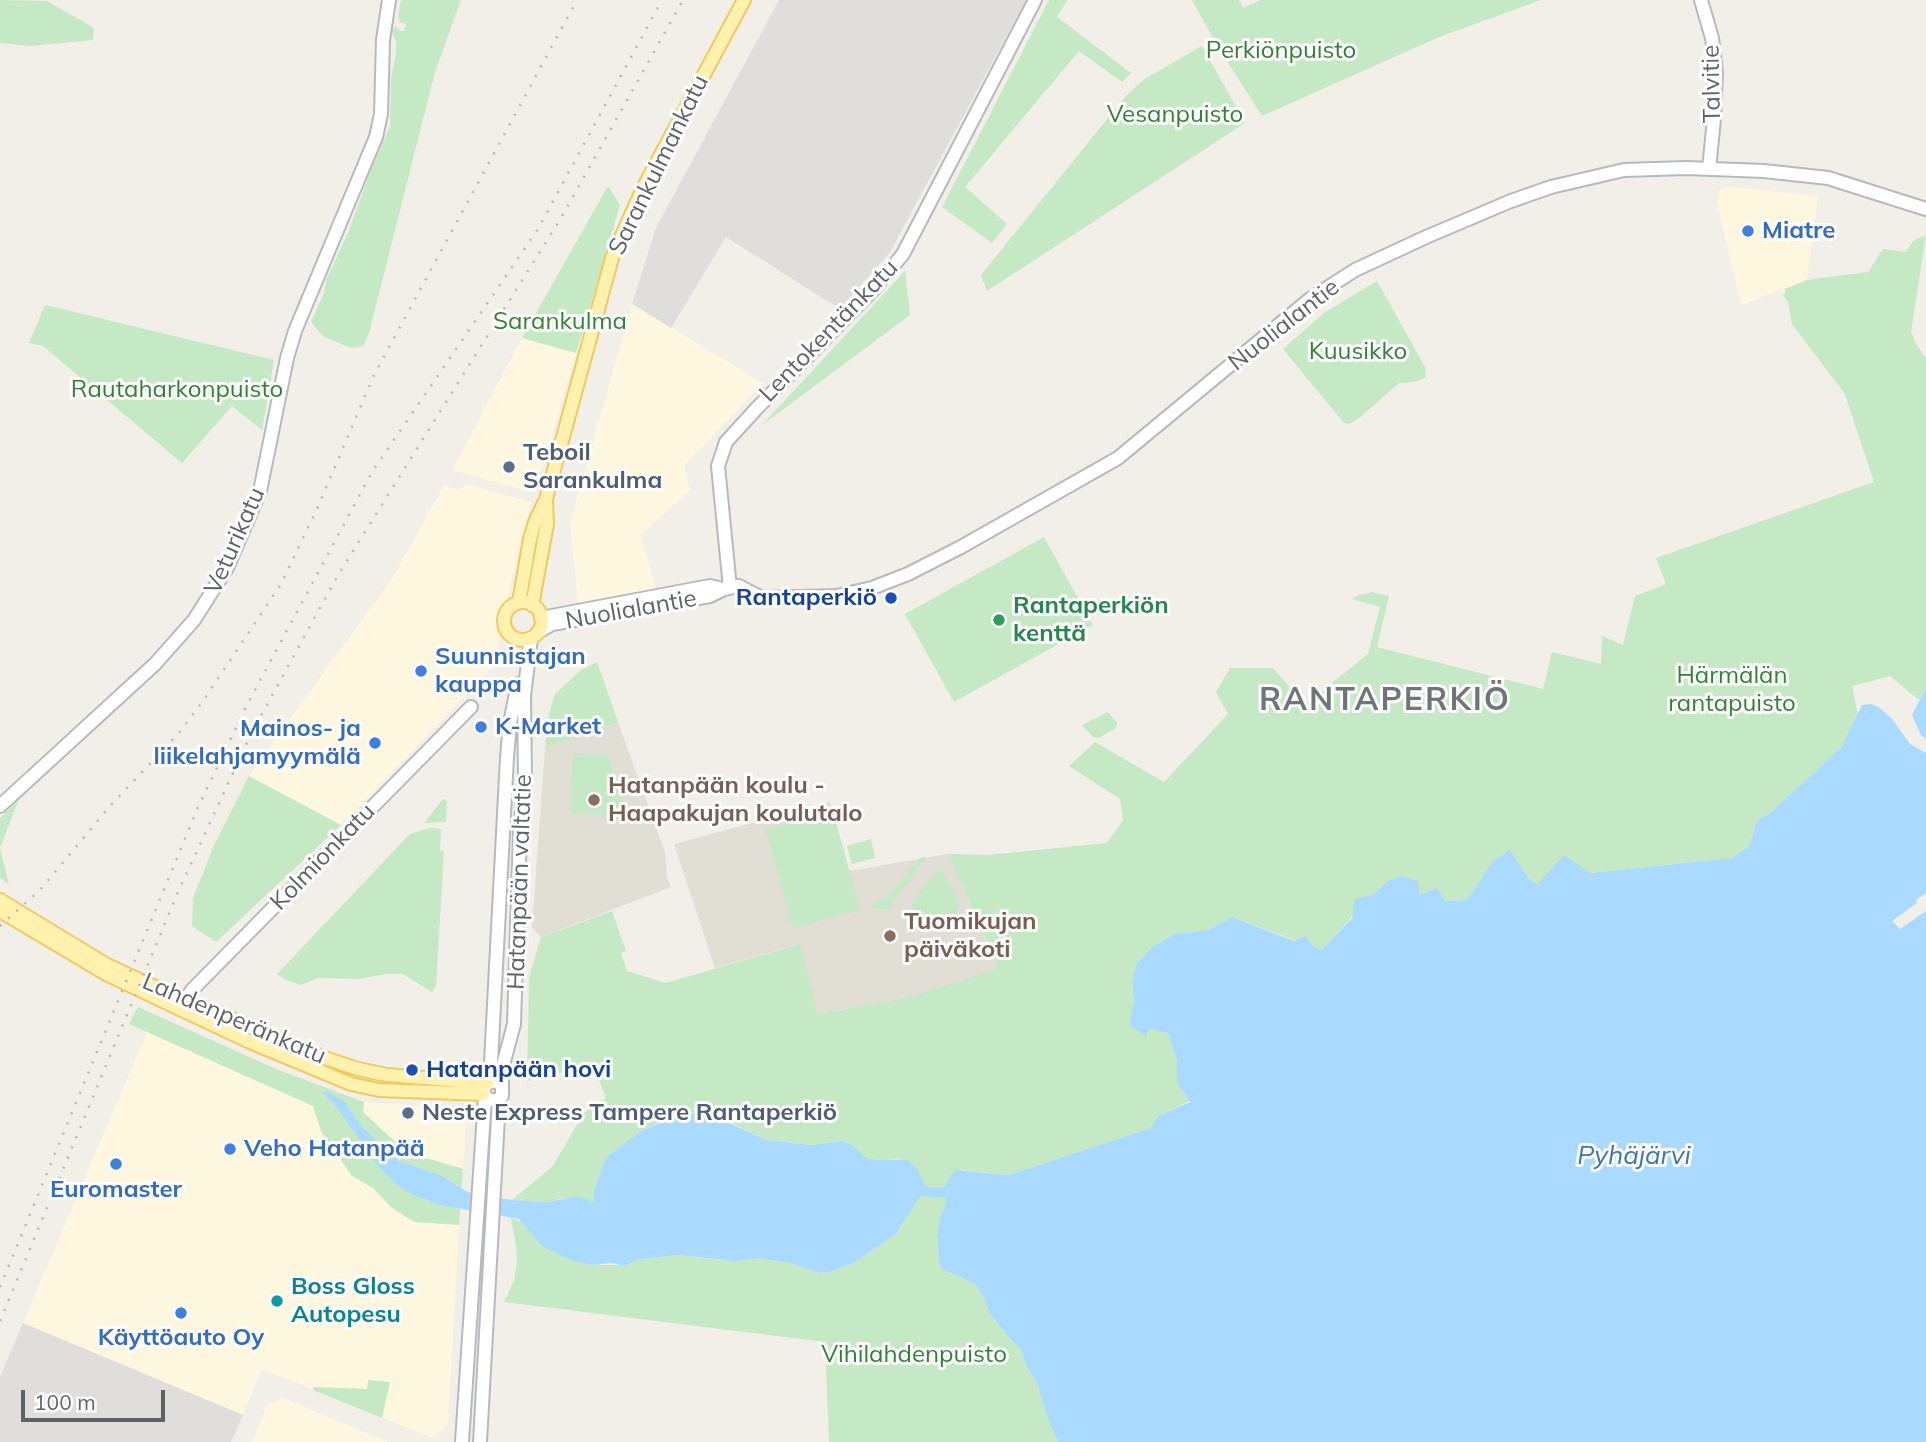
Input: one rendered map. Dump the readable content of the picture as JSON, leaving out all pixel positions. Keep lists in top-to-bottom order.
{
  "streets": {
    "main road": ["Sarankulmankatu", "Lahdenperänkatu"],
    "street": [
      "Talvitie",
      "Nuolialantie",
      "Lentokentänkatu",
      "Veturikatu",
      "Kolmionkatu",
      "Hatanpään valtatie"
    ]
  },
  "crossings": [
    ["Talvitie", "Nuolialantie"],
    ["Sarankulmankatu", "Nuolialantie"],
    ["Sarankulmankatu", "Hatanpään valtatie"],
    ["Nuolialantie", "Lentokentänkatu"],
    ["Nuolialantie", "Hatanpään valtatie"],
    ["Kolmionkatu", "Lahdenperänkatu"],
    ["Hatanpään valtatie", "Lahdenperänkatu"]
  ],
  "districts": ["RANTAPERKIÖ"],
  "water": ["Pyhäjärvi"],
  "parks": [
    "Perkiönpuisto",
    "Vesanpuisto",
    "Sarankulma",
    "Kuusikko",
    "Rautaharkonpuisto",
    "Härmälän rantapuisto",
    "Vihilahdenpuisto"
  ],
  "places": [
    "Miatre",
    "Teboil Sarankulma",
    "Rantaperkiö",
    "Rantaperkiön kenttä",
    "Suunnistajan kauppa",
    "K-Market",
    "Mainos- ja liikelahjamyymälä",
    "Hatanpään koulu - Haapakujan koulutalo",
    "Tuomikujan päiväkoti",
    "Hatanpään hovi",
    "Neste Express Tampere Rantaperkiö",
    "Veho Hatanpää",
    "Euromaster",
    "Boss Gloss Autopesu",
    "Käyttöauto Oy"
  ],
  "scale_bar": "100 m"
}
